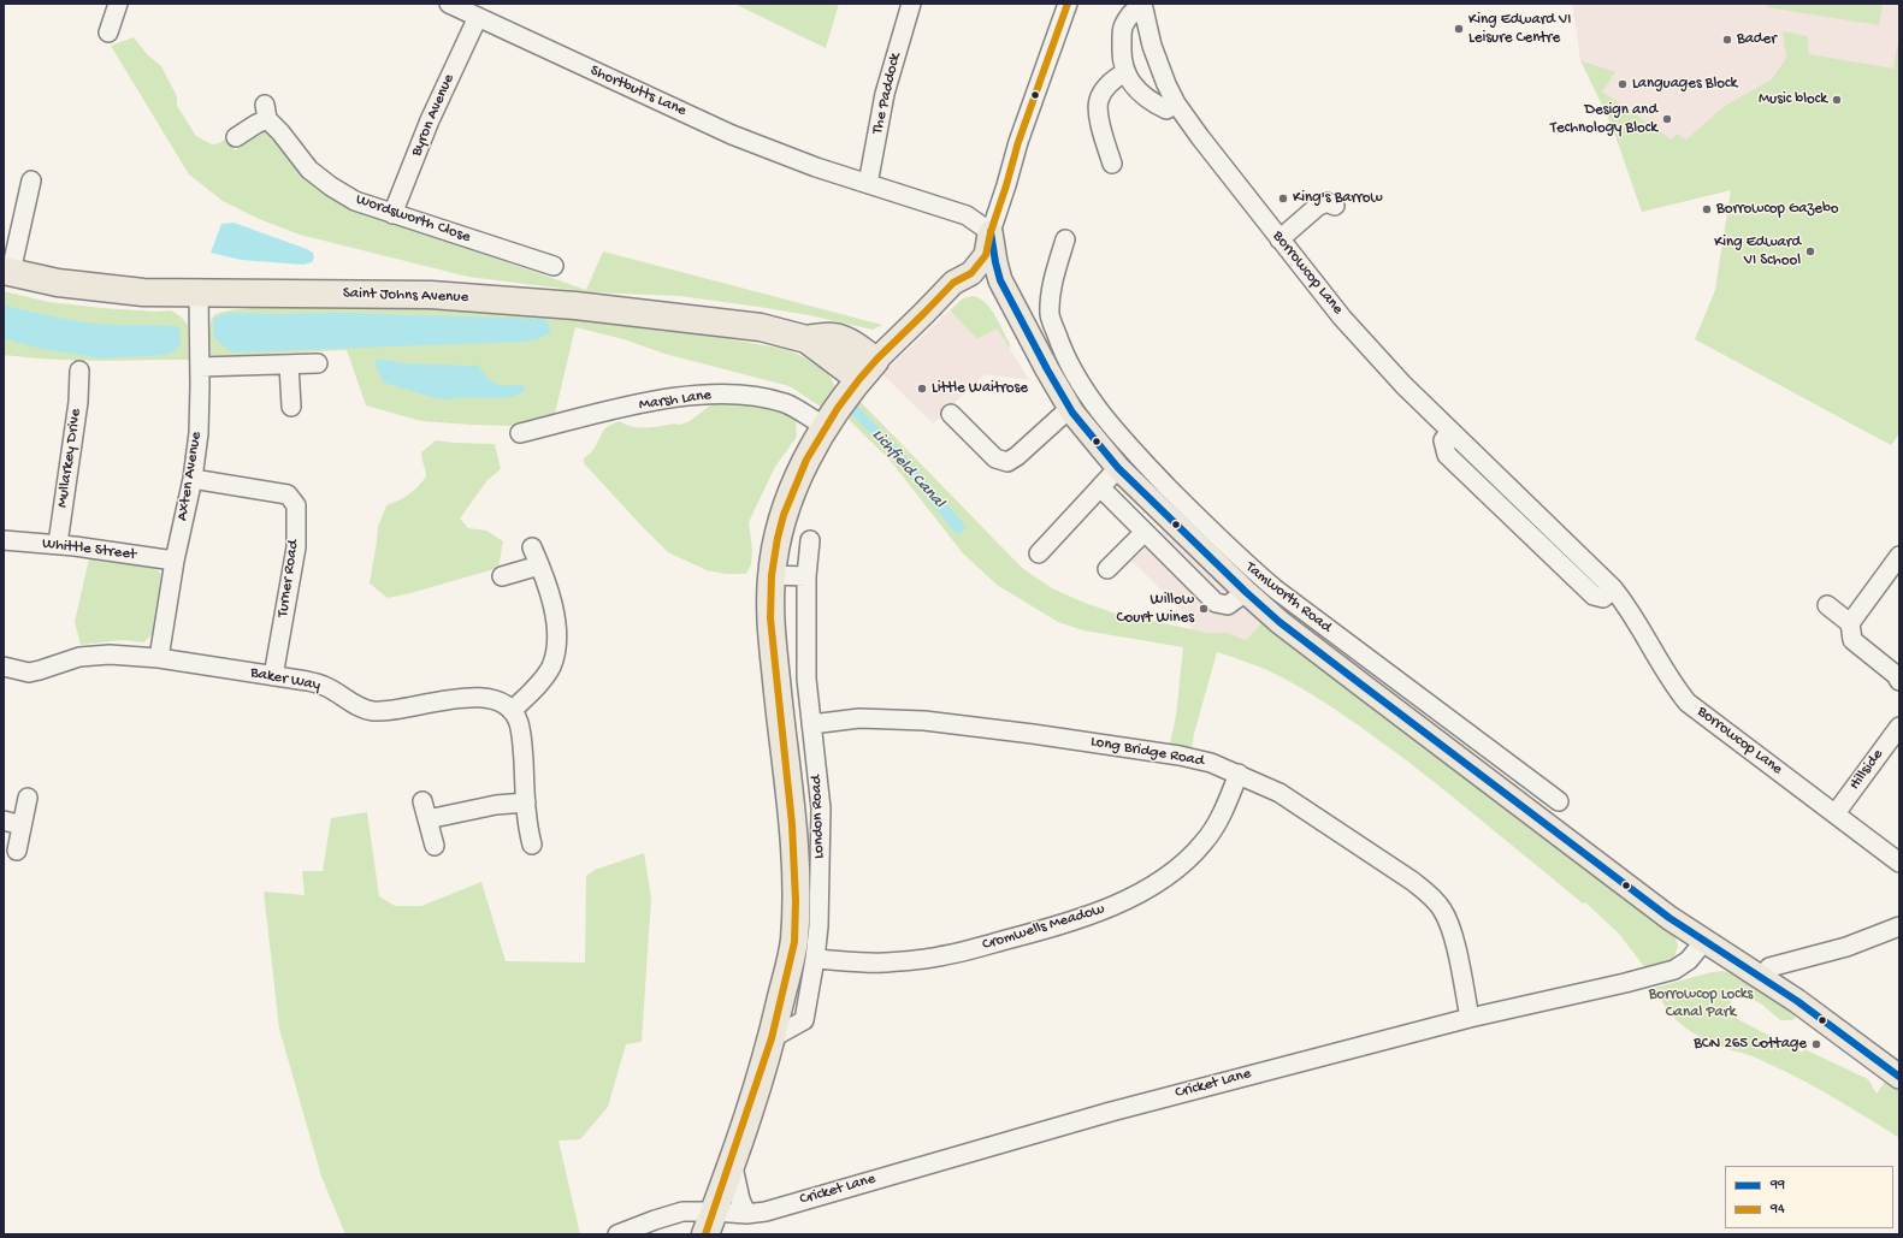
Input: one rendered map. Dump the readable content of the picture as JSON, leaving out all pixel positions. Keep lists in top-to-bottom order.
{
  "streets": {
    "highway": ["Saint Johns Avenue", "London Road"],
    "main road": ["Tamworth Road"],
    "street": [
      "Shortbutts Lane",
      "The Paddock",
      "Byron Avenue",
      "Wordsworth Close",
      "Borrowcop Lane",
      "Marsh Lane",
      "Mullarkey Drive",
      "Axten Avenue",
      "Whittle Street",
      "Turner Road",
      "Baker Way",
      "Long Bridge Road",
      "Hillside",
      "Cromwells Meadow",
      "Cricket Lane"
    ]
  },
  "crossings": [
    ["Shortbutts Lane", "The Paddock"],
    ["Shortbutts Lane", "Byron Avenue"],
    ["Shortbutts Lane", "Tamworth Road"],
    ["Shortbutts Lane", "London Road"],
    ["Byron Avenue", "Wordsworth Close"],
    ["Borrowcop Lane", "Hillside"],
    ["Saint Johns Avenue", "Marsh Lane"],
    ["Saint Johns Avenue", "Axten Avenue"],
    ["Saint Johns Avenue", "London Road"],
    ["Marsh Lane", "London Road"],
    ["Mullarkey Drive", "Whittle Street"],
    ["Axten Avenue", "Whittle Street"],
    ["Axten Avenue", "Turner Road"],
    ["Axten Avenue", "Baker Way"],
    ["Turner Road", "Baker Way"],
    ["Tamworth Road", "London Road"],
    ["Tamworth Road", "Cricket Lane"],
    ["Long Bridge Road", "London Road"],
    ["Long Bridge Road", "Cromwells Meadow"],
    ["Long Bridge Road", "Cricket Lane"],
    ["London Road", "Cromwells Meadow"],
    ["London Road", "Cricket Lane"]
  ],
  "water": ["Lichfield Canal"],
  "parks": ["Borrowcop Locks Canal Park"],
  "places": [
    "King Edward VI Leisure Centre",
    "Bader",
    "Languages Block",
    "Music block",
    "Design and Technology Block",
    "King's Barrow",
    "Borrowcop Gazebo",
    "King Edward VI School",
    "Little Waitrose",
    "Willow Court Wines",
    "BCN 265 Cottage"
  ],
  "lines": ["transit line 94", "transit line 99"],
  "legend": ["99", "94"]
}
